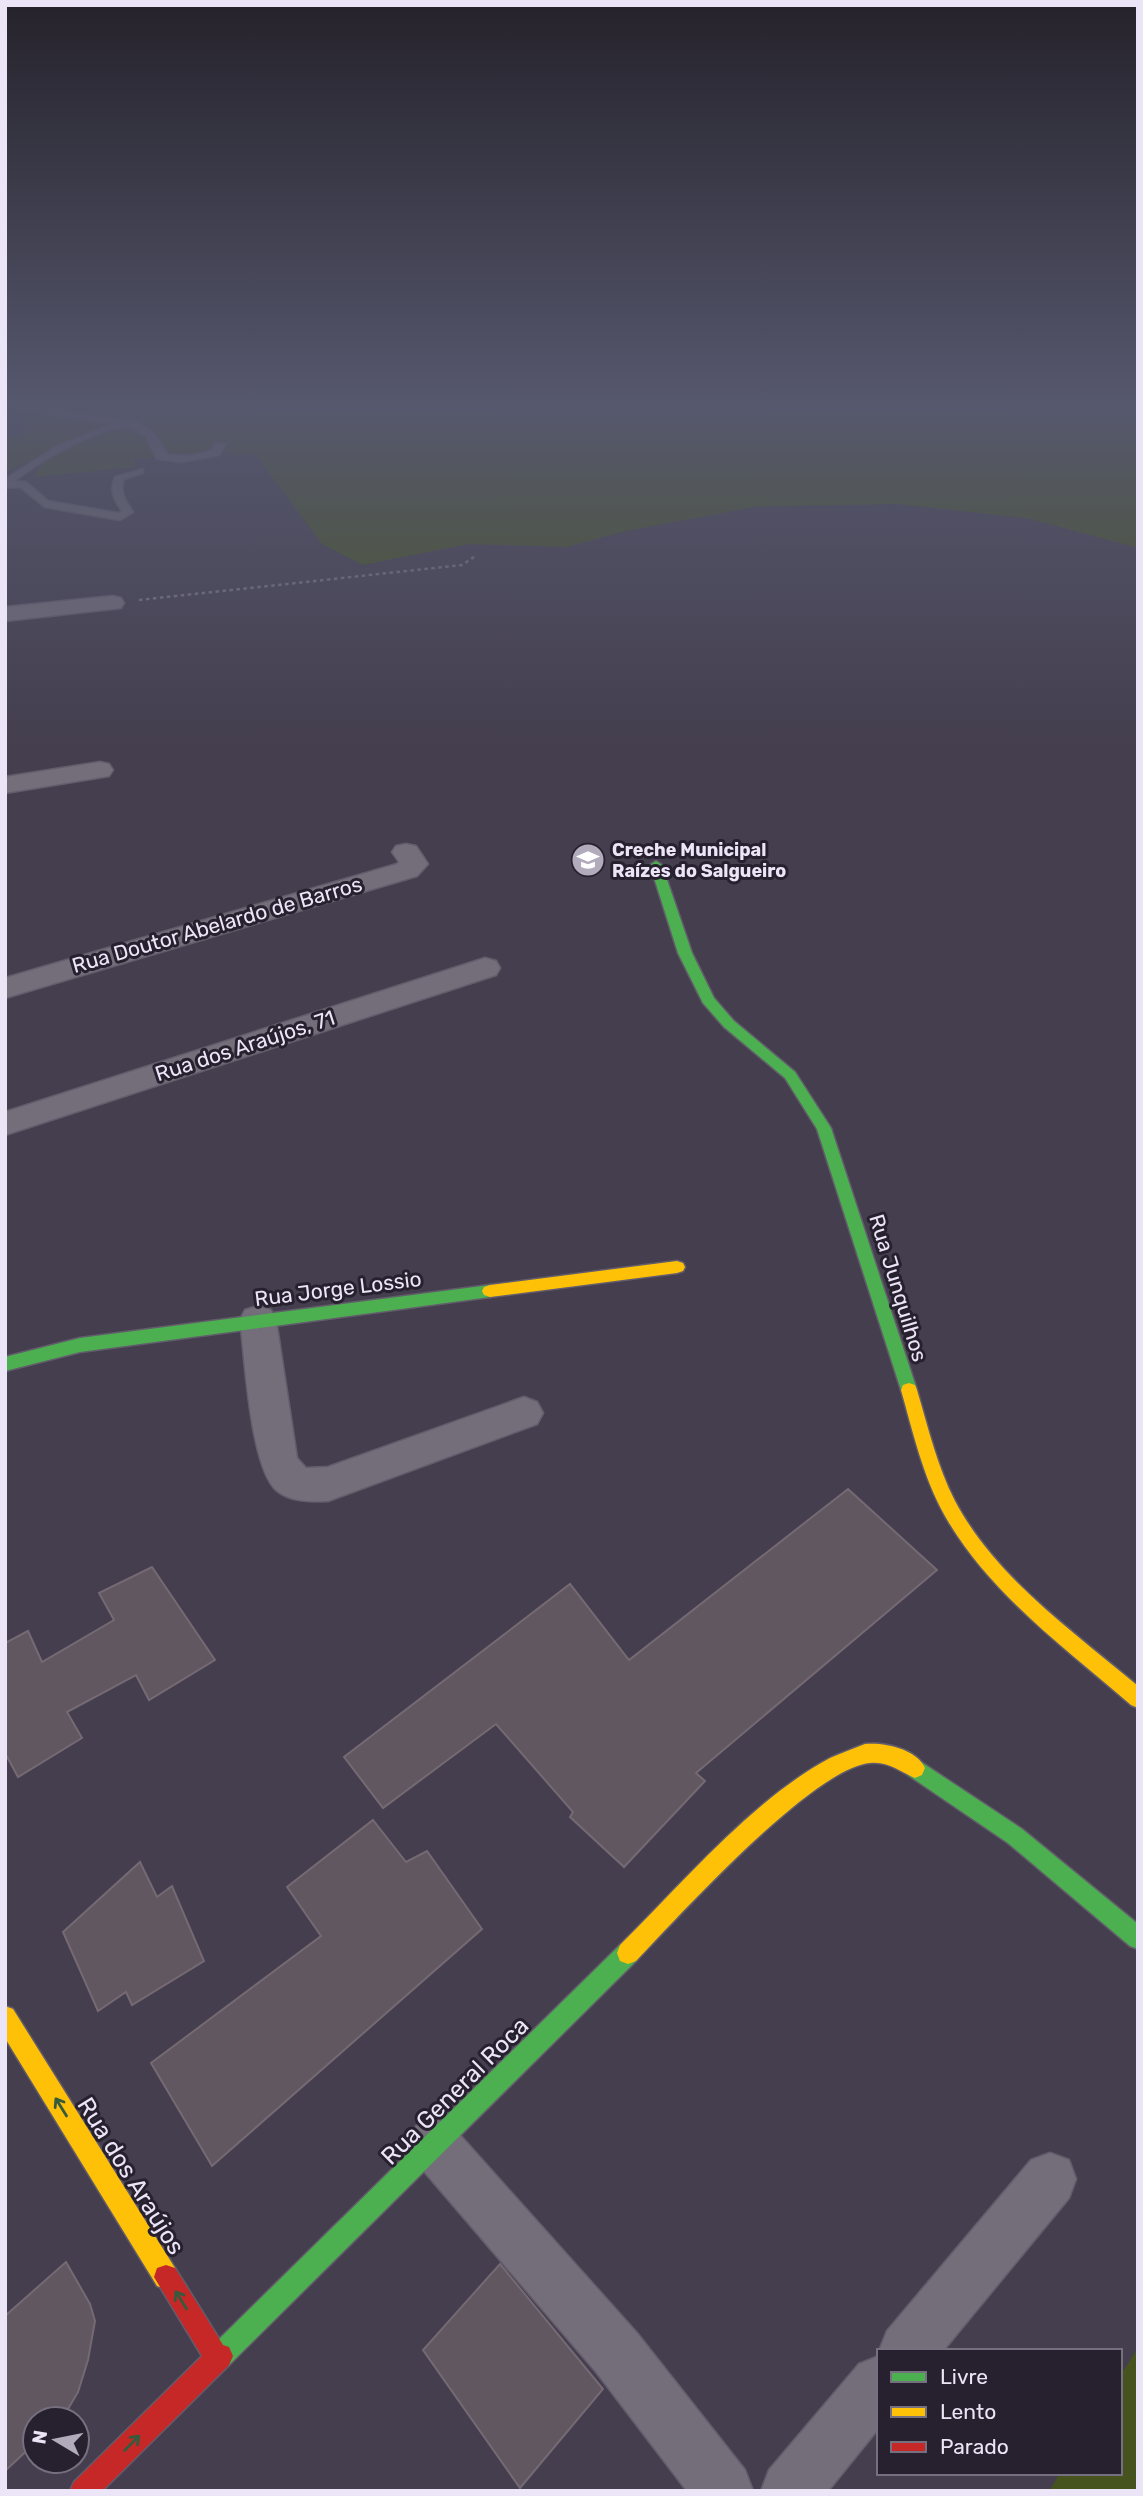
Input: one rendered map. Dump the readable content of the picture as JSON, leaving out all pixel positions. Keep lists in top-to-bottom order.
{
  "streets": {
    "street": [
      "Rua Doutor Abelardo de Barros",
      "Rua dos Araújos, 71",
      "Rua Junquilhos",
      "Rua Jorge Lossio",
      "Rua General Roca",
      "Rua dos Araújos"
    ]
  },
  "crossings": [
    ["Rua General Roca", "Rua dos Araújos"]
  ],
  "one_way": ["Rua dos Araújos"],
  "places": {
    "school or university": ["Creche Municipal Raízes do Salgueiro"]
  },
  "legend": ["Livre", "Lento", "Parado"],
  "north": "left"
}
